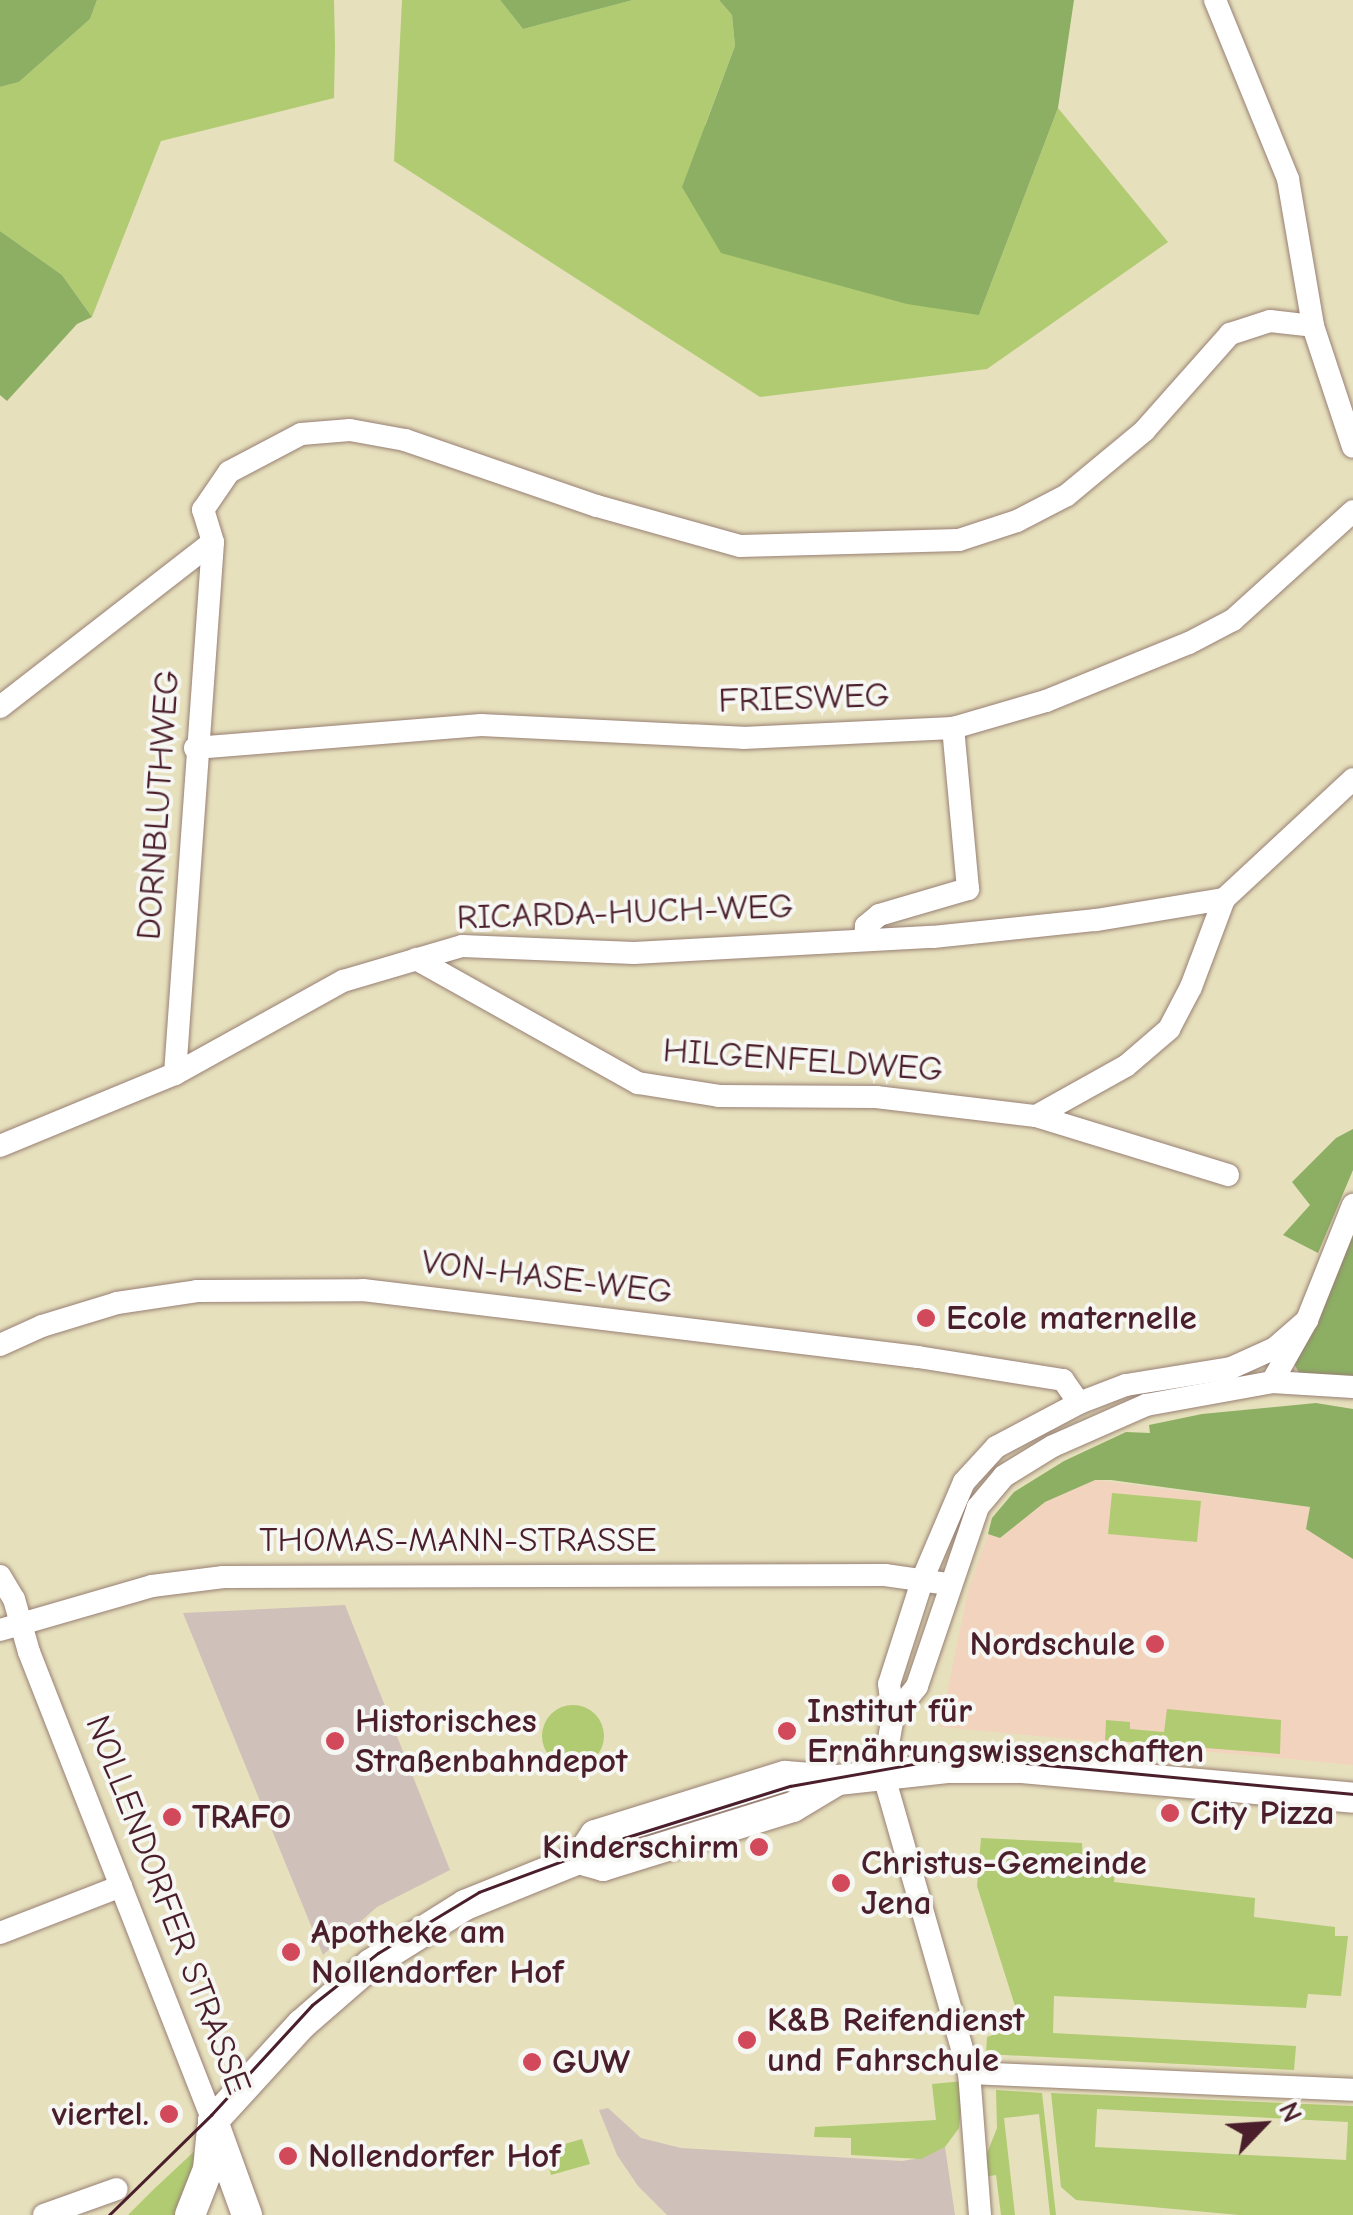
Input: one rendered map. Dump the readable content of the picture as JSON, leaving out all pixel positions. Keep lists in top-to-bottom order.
{
  "streets": {
    "street": [
      "FRIESWEG",
      "DORNBLUTHWEG",
      "RICARDA-HUCH-WEG",
      "HILGENFELDWEG",
      "VON-HASE-WEG",
      "THOMAS-MANN-STRASSE",
      "NOLLENDORFER STRASSE"
    ]
  },
  "crossings": [
    ["FRIESWEG", "DORNBLUTHWEG"],
    ["DORNBLUTHWEG", "RICARDA-HUCH-WEG"],
    ["RICARDA-HUCH-WEG", "HILGENFELDWEG"],
    ["THOMAS-MANN-STRASSE", "NOLLENDORFER STRASSE"]
  ],
  "places": [
    "Ecole maternelle",
    "Nordschule",
    "Institut für Ernährungswissenschaften",
    "Historisches Straßenbahndepot",
    "City Pizza",
    "TRAFO",
    "Kinderschirm",
    "Christus-Gemeinde Jena",
    "Apotheke am Nollendorfer Hof",
    "K&B Reifendienst und Fahrschule",
    "GUW",
    "viertel.",
    "Nollendorfer Hof"
  ],
  "north": "top right"
}
